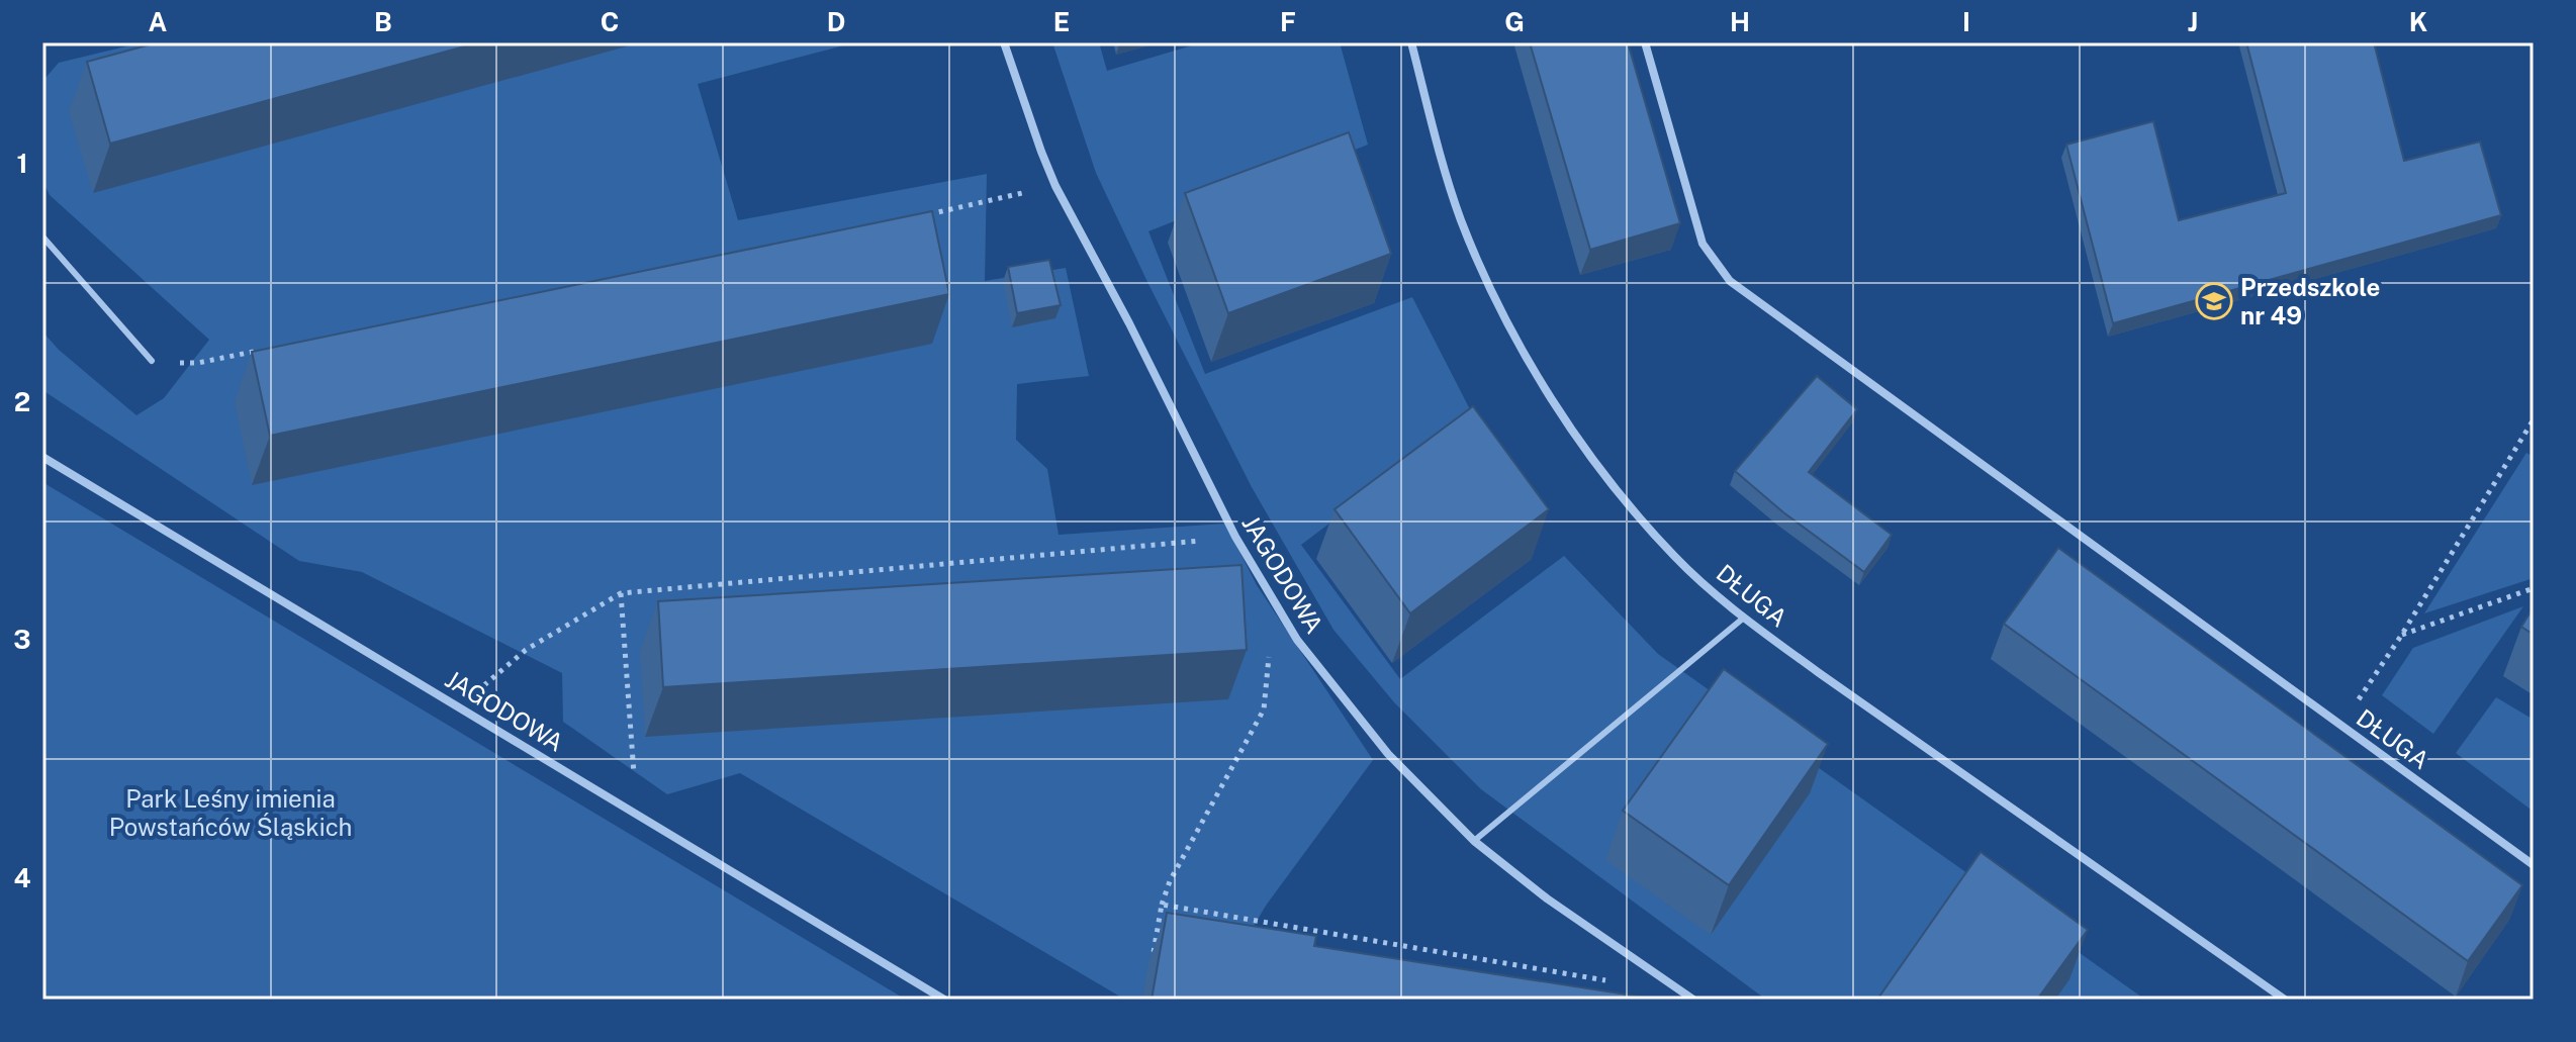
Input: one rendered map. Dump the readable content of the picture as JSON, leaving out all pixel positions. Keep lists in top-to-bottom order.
{
  "streets": {
    "street": ["JAGODOWA", "DŁUGA"]
  },
  "parks": ["Park Leśny imienia Powstańców Śląskich"],
  "places": {
    "school or university": ["Przedszkole nr 49"]
  },
  "grid": {
    "columns": [
      "A",
      "B",
      "C",
      "D",
      "E",
      "F",
      "G",
      "H",
      "I",
      "J",
      "K"
    ],
    "rows": [
      "1",
      "2",
      "3",
      "4"
    ]
  }
}
